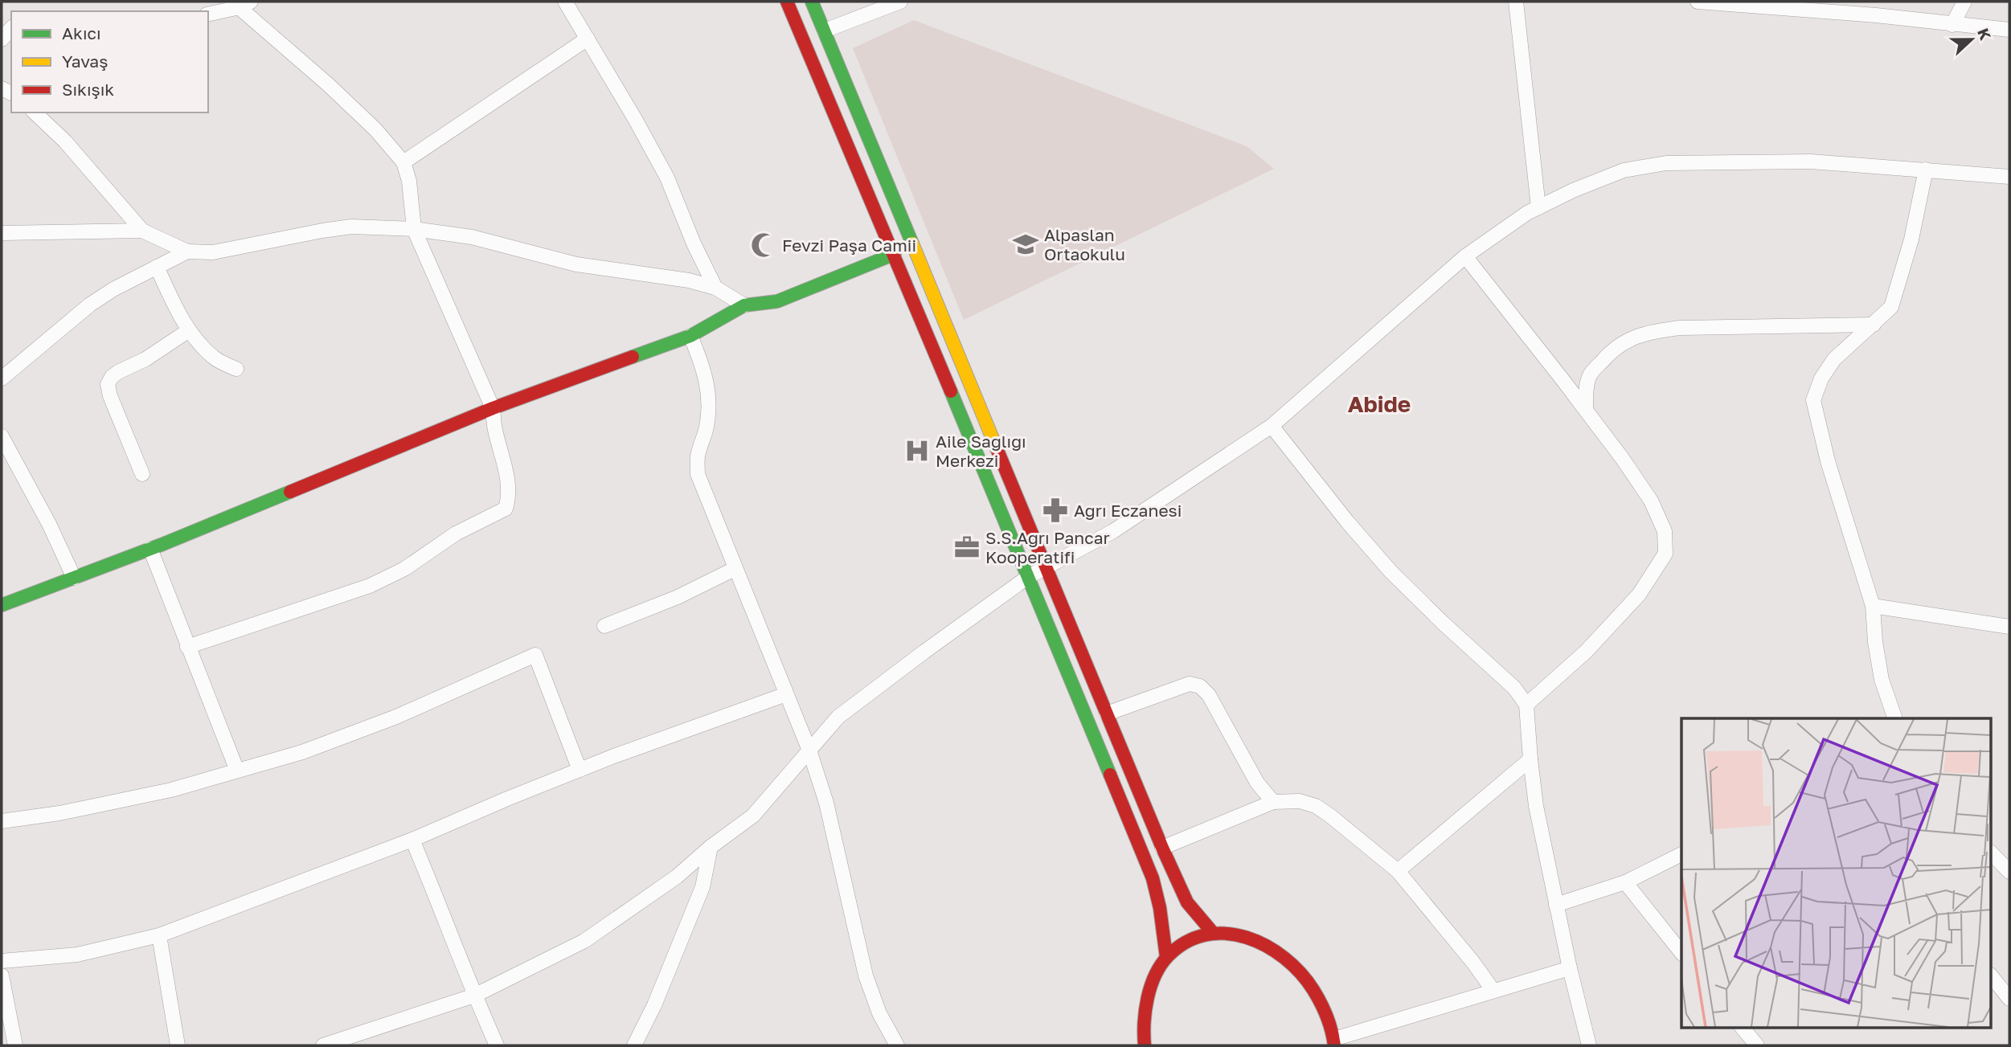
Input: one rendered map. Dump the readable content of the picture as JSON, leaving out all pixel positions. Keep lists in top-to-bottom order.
{
  "districts": ["Abide"],
  "places": {
    "school or university": ["Alpaslan Ortaokulu"],
    "mosque": ["Fevzi Paşa Camii"],
    "hospital": ["Aile Sağlığı Merkezi"],
    "pharmacy": ["Ağrı Eczanesi"],
    "office": ["S.S.Ağrı Pancar Kooperatifi"]
  },
  "legend": ["Akıcı", "Yavaş", "Sıkışık"],
  "north": "right"
}
